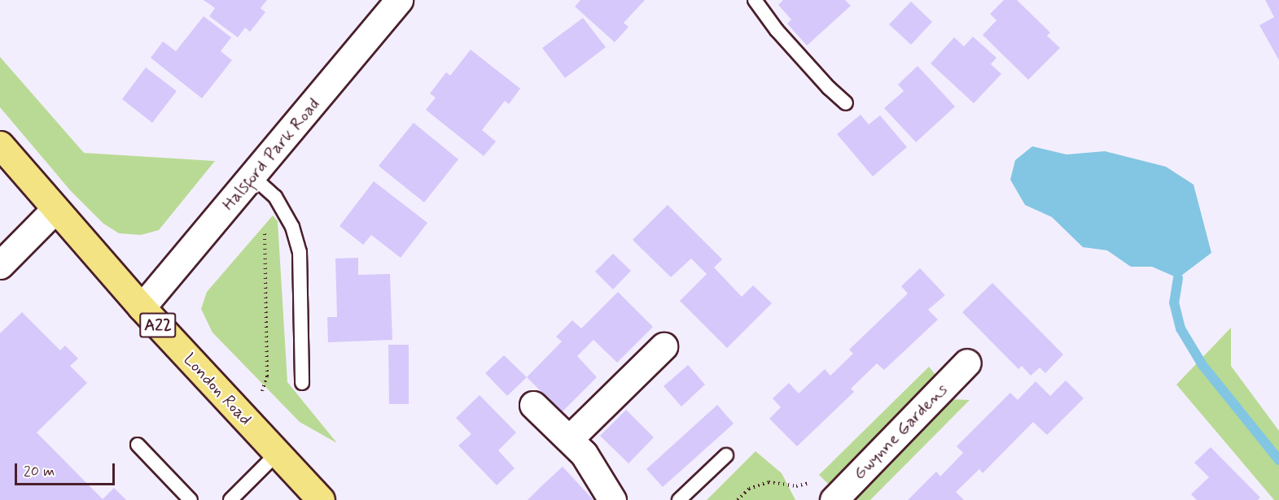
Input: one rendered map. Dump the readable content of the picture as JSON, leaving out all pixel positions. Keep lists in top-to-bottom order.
{
  "streets": {
    "highway": ["A22", "London Road"],
    "street": ["Halsford Park Road", "Gwynne Gardens"]
  },
  "crossings": [
    ["Halsford Park Road", "London Road"]
  ],
  "scale_bar": "20 m"
}
